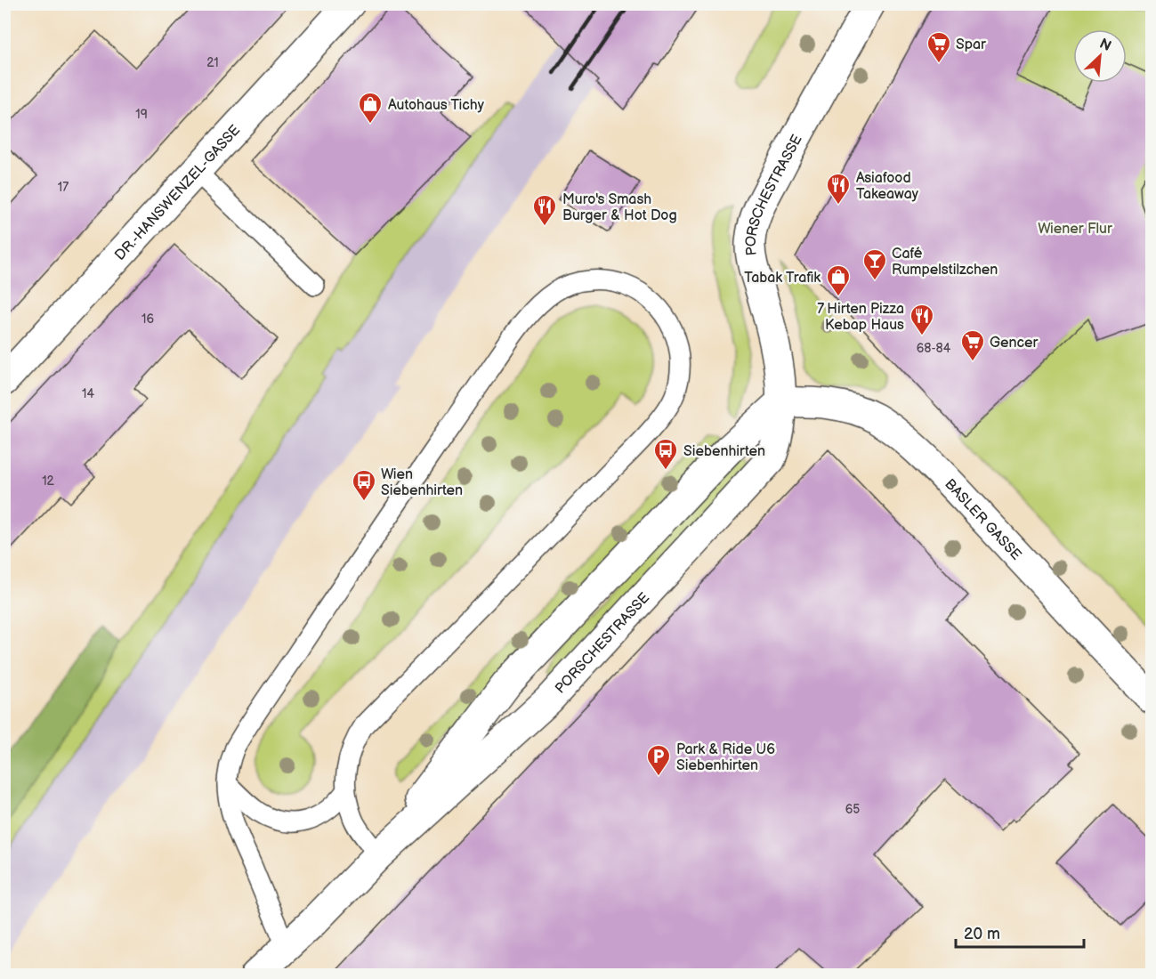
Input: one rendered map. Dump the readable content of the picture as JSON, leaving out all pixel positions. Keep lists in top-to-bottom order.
{
  "streets": {
    "street": ["DR.-HANSWENZEL-GASSE", "PORSCHESTRASSE", "BASLER GASSE"]
  },
  "crossings": [
    ["PORSCHESTRASSE", "BASLER GASSE"]
  ],
  "parks": ["Wiener Flur"],
  "places": {
    "supermarket": ["Spar", "Gencer"],
    "shop": ["Autohaus Tichy", "Tabak Trafik"],
    "restaurant": ["Asiafood Takeaway", "Muro's Smash Burger & Hot Dog", "7 Hirten Pizza Kebap Haus"],
    "bar": ["Café Rumpelstilzchen"],
    "bus stop": ["Siebenhirten", "Wien Siebenhirten"],
    "parking": ["Park & Ride U6 Siebenhirten"]
  },
  "house_numbers": [
    "21",
    "19",
    "17",
    "16",
    "68-84",
    "14",
    "12",
    "65"
  ],
  "scale_bar": "20 m",
  "north": "top right"
}
